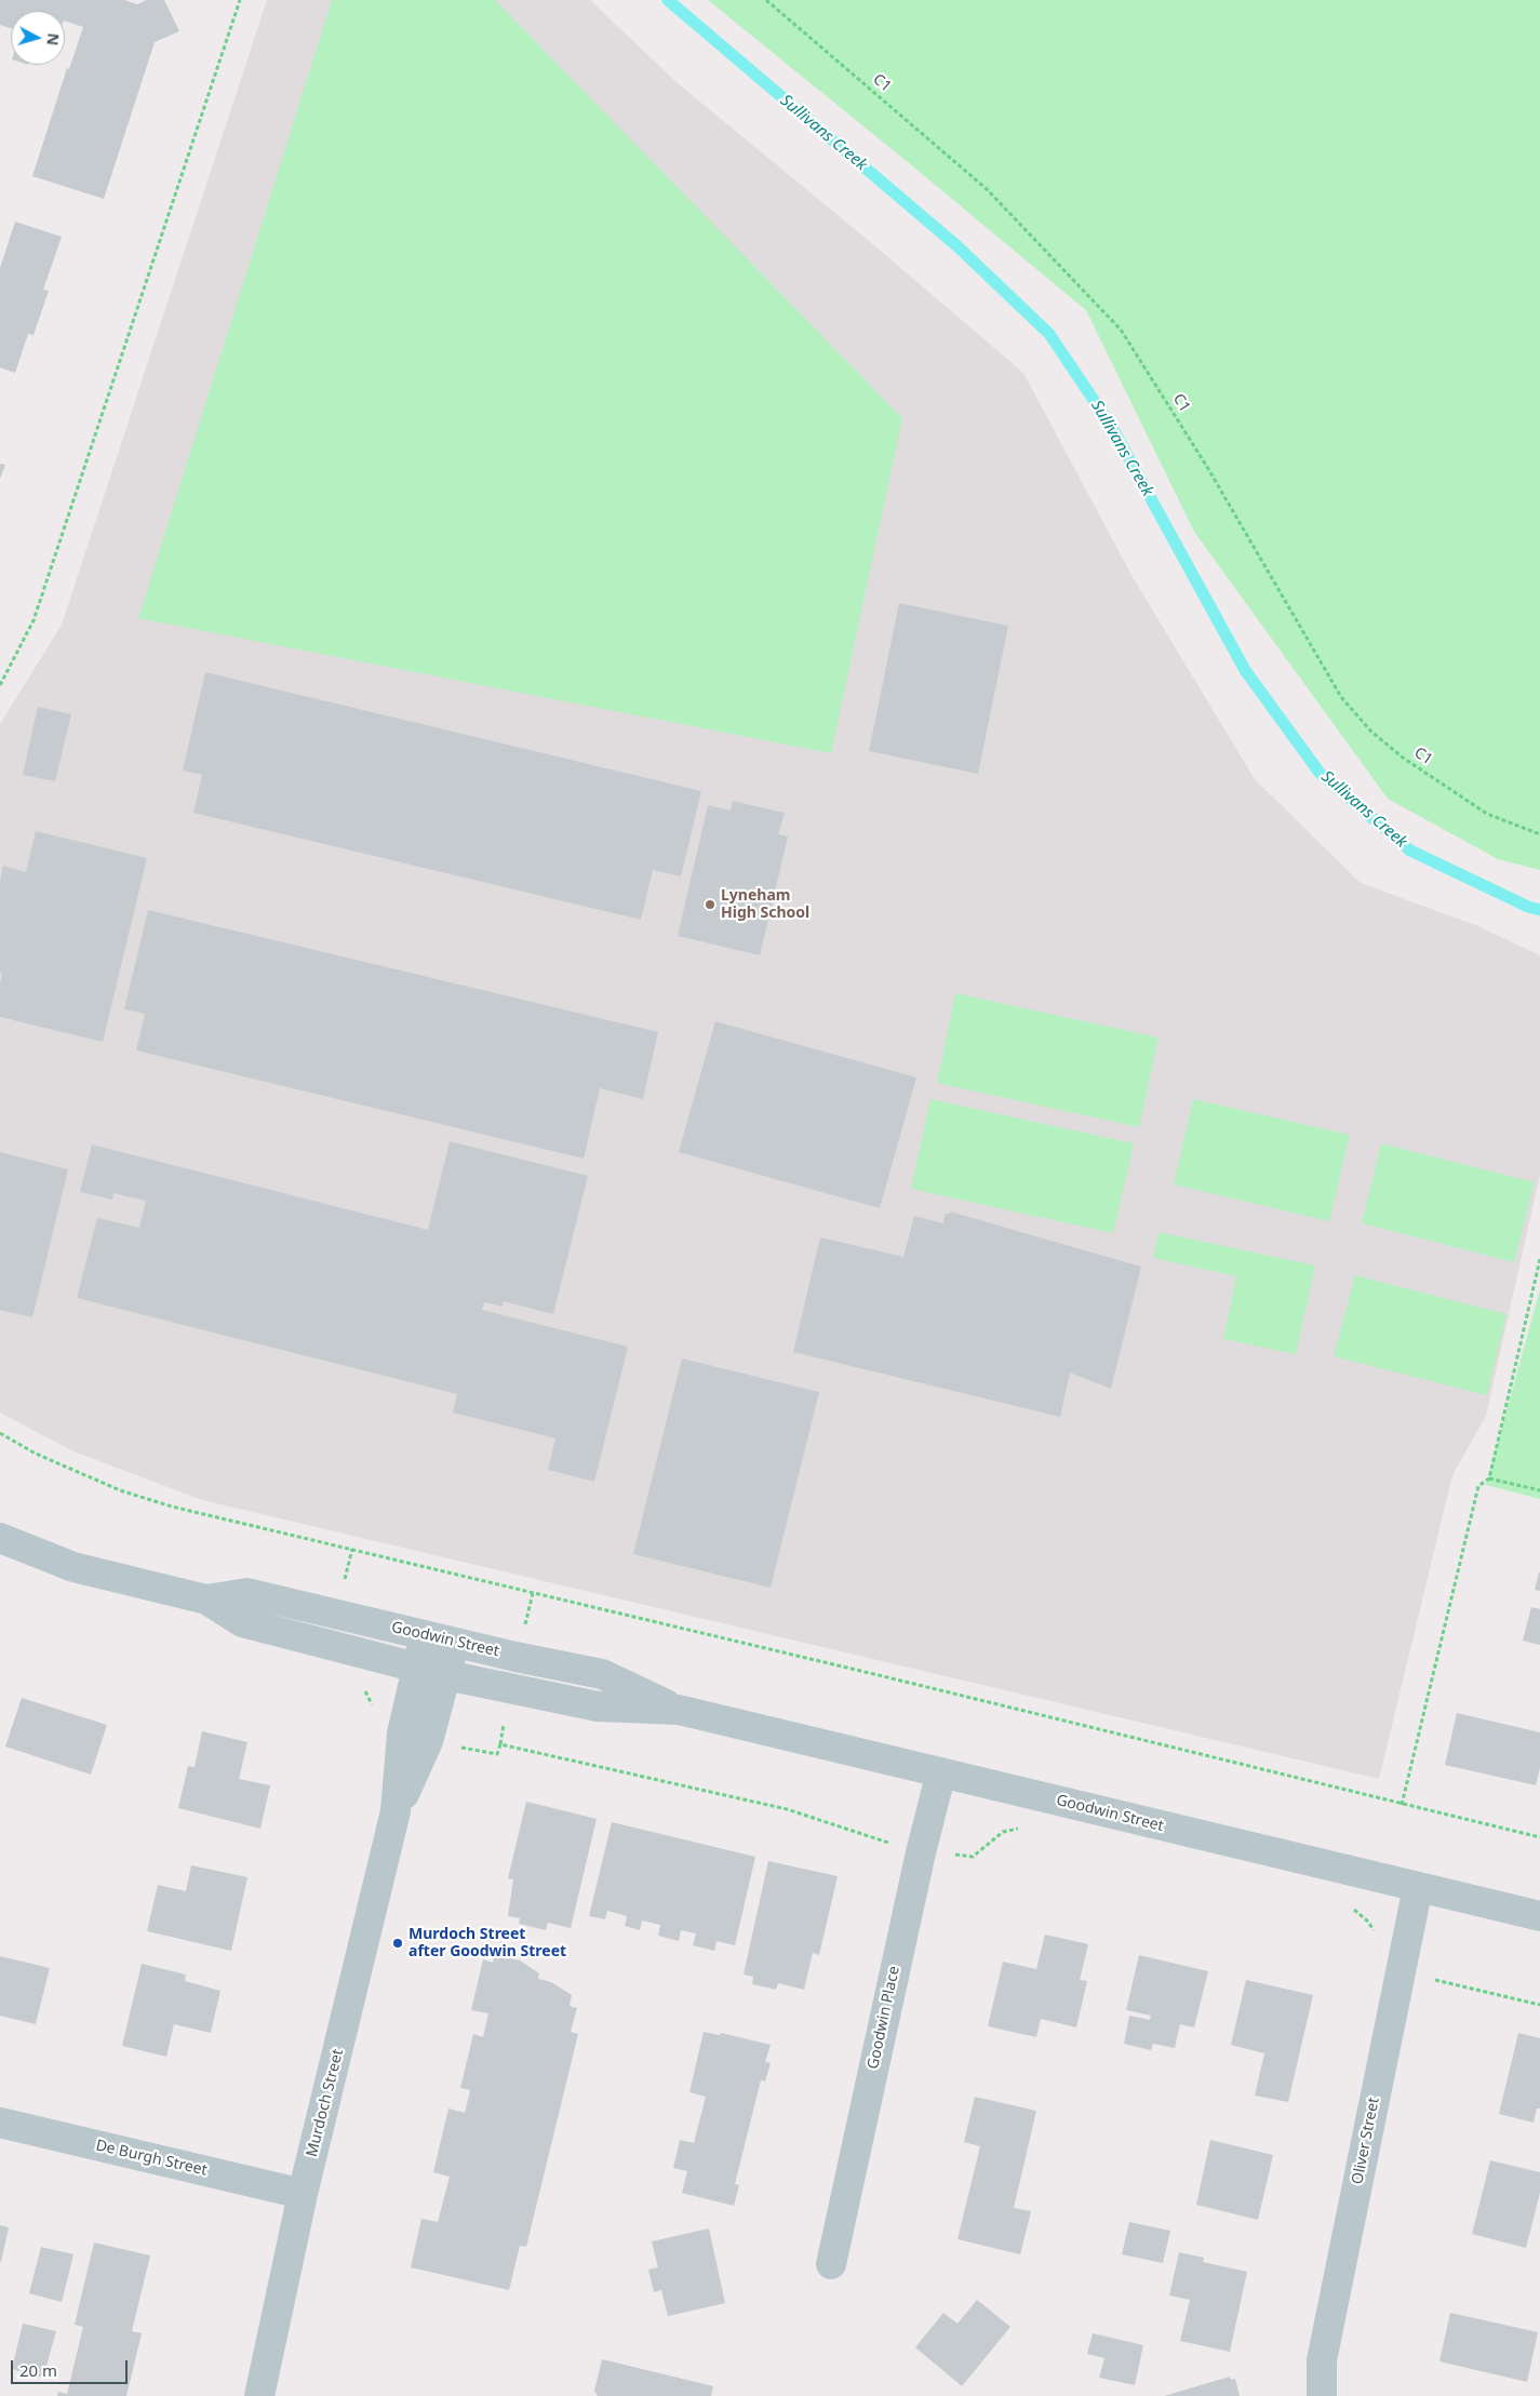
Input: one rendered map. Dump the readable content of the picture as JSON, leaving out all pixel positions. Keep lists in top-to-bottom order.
{
  "streets": {
    "street": [
      "Goodwin Street",
      "Goodwin Place",
      "Murdoch Street",
      "Oliver Street",
      "De Burgh Street"
    ],
    "path": ["C1"]
  },
  "crossings": [
    ["Goodwin Street", "Goodwin Place"],
    ["Goodwin Street", "Murdoch Street"],
    ["Goodwin Street", "Oliver Street"],
    ["Murdoch Street", "De Burgh Street"]
  ],
  "water": ["Sullivans Creek"],
  "places": ["Lyneham High School", "Murdoch Street after Goodwin Street"],
  "scale_bar": "20 m",
  "north": "right"
}
